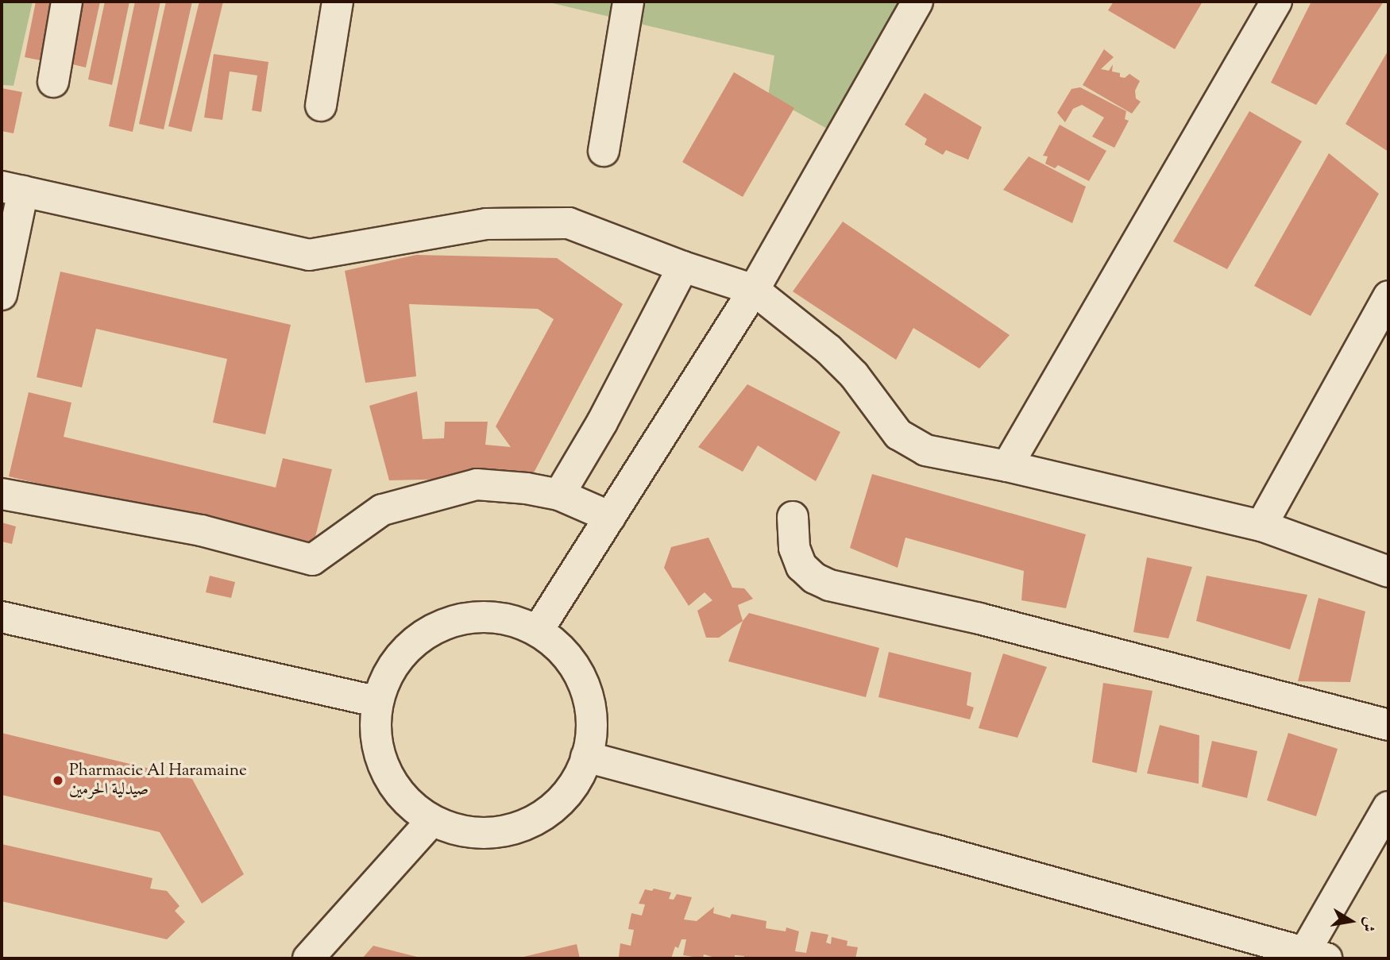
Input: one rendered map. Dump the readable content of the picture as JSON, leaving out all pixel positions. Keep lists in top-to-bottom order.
{
  "places": ["Pharmacie Al Haramaine صيدلية الحرمين"],
  "north": "right"
}
